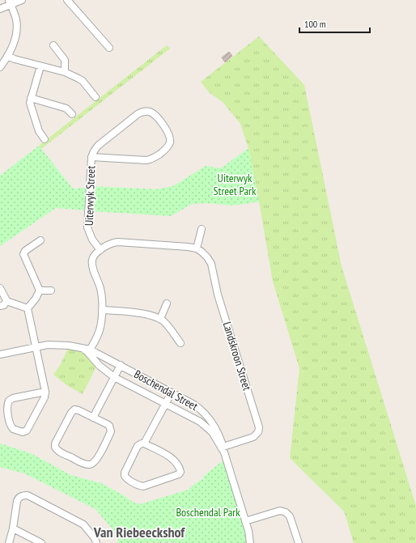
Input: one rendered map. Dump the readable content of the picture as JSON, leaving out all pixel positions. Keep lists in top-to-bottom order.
{
  "streets": {
    "street": ["Uiterwyk Street", "Landskroon Street", "Boschendal Street"]
  },
  "crossings": [
    ["Landskroon Street", "Boschendal Street"]
  ],
  "districts": ["Van Riebeeckshof"],
  "parks": ["Uiterwyk Street Park", "Boschendal Park"],
  "scale_bar": "100 m"
}
